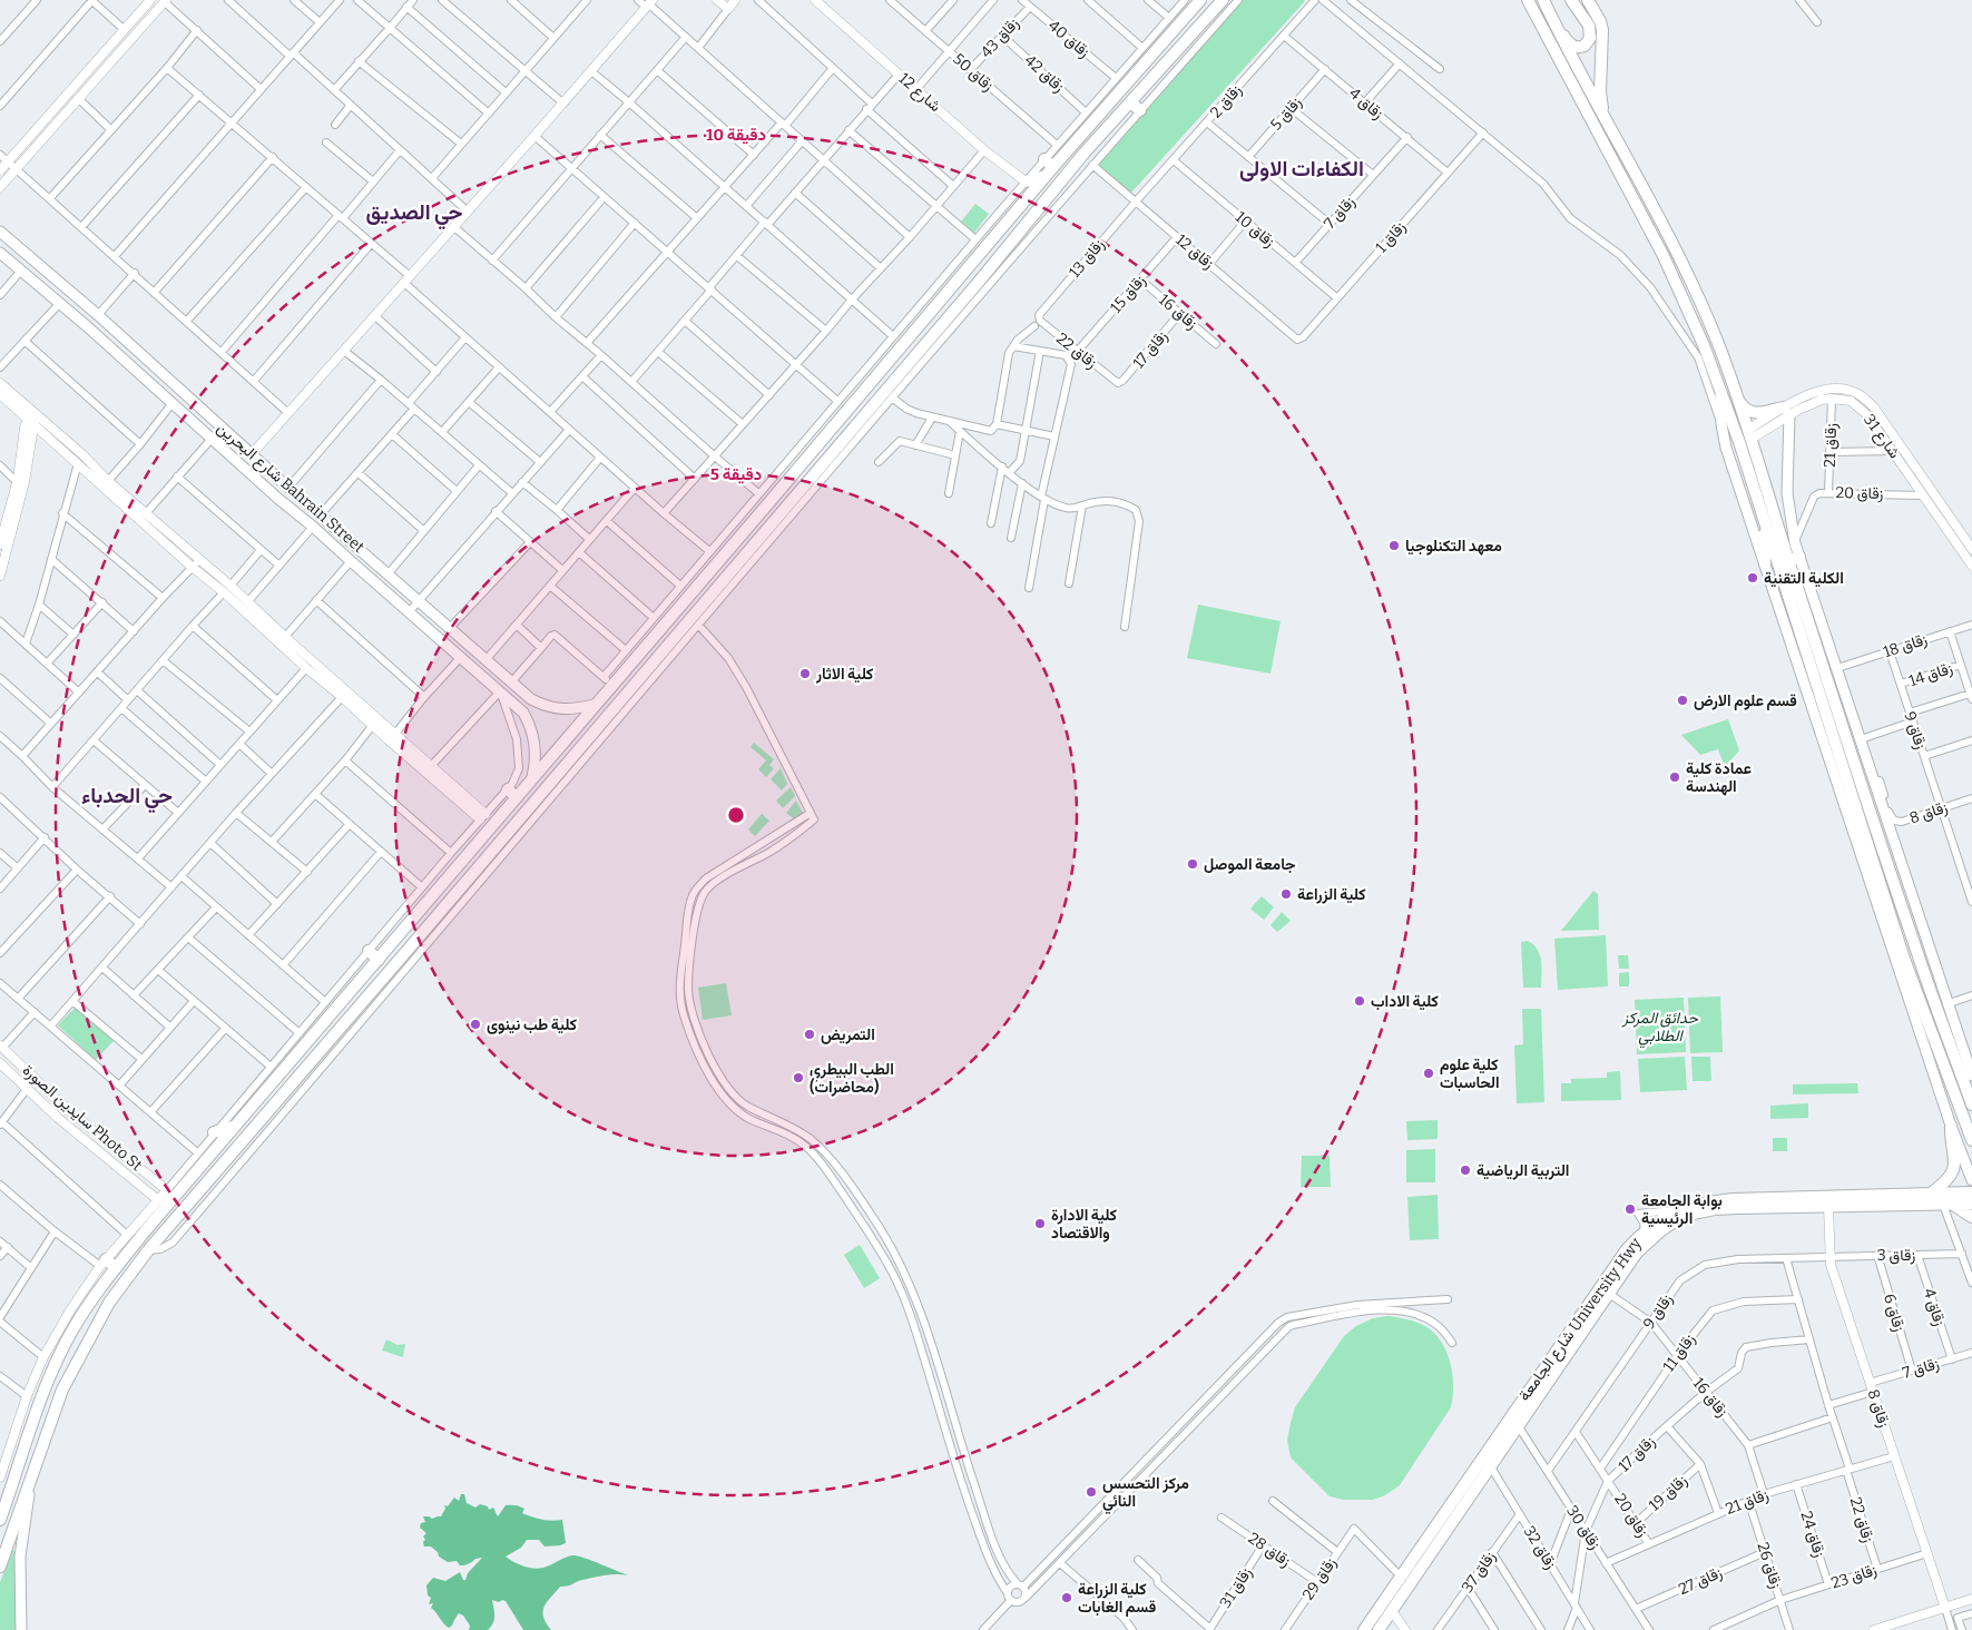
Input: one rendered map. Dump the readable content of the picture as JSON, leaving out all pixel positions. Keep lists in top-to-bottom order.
{
  "streets": {
    "main road": ["شارع البحرين Bahrain Street", "شارع الجامعة University Hwy"],
    "street": [
      "زقاق 43",
      "زقاق 40",
      "زقاق 50",
      "زقاق 42",
      "شارع 12",
      "زقاق 2",
      "زقاق 4",
      "زقاق 5",
      "زقاق 7",
      "زقاق 10",
      "زقاق 1",
      "زقاق 12",
      "زقاق 13",
      "زقاق 15",
      "زقاق 16",
      "زقاق 17",
      "زقاق 22",
      "شارع 31",
      "زقاق 21",
      "زقاق 20",
      "زقاق 18",
      "زقاق 14",
      "زقاق 9",
      "زقاق 8",
      "سايدين الصورة Photo St",
      "زقاق 3",
      "زقاق 6",
      "زقاق 11",
      "زقاق 19",
      "زقاق 30",
      "زقاق 24",
      "زقاق 32",
      "زقاق 28",
      "زقاق 26",
      "زقاق 37",
      "زقاق 23",
      "زقاق 29",
      "زقاق 27",
      "زقاق 31"
    ]
  },
  "crossings": [
    ["زقاق 43", "زقاق 40"],
    ["زقاق 43", "زقاق 50"],
    ["زقاق 43", "زقاق 42"],
    ["زقاق 2", "زقاق 4"],
    ["زقاق 2", "زقاق 10"],
    ["زقاق 2", "زقاق 12"],
    ["زقاق 2", "زقاق 13"],
    ["زقاق 4", "زقاق 5"],
    ["زقاق 4", "زقاق 7"],
    ["زقاق 4", "زقاق 1"],
    ["زقاق 4", "زقاق 3"],
    ["زقاق 7", "زقاق 10"],
    ["زقاق 7", "زقاق 22"],
    ["زقاق 7", "زقاق 8"],
    ["زقاق 7", "زقاق 6"],
    ["زقاق 10", "زقاق 1"],
    ["زقاق 1", "زقاق 12"],
    ["زقاق 12", "زقاق 13"],
    ["زقاق 12", "زقاق 15"],
    ["زقاق 13", "زقاق 22"],
    ["زقاق 15", "زقاق 16"],
    ["زقاق 15", "زقاق 22"],
    ["زقاق 16", "زقاق 17"],
    ["زقاق 16", "زقاق 21"],
    ["زقاق 16", "زقاق 9"],
    ["زقاق 16", "شارع الجامعة University Hwy"],
    ["زقاق 16", "زقاق 11"],
    ["زقاق 17", "زقاق 22"],
    ["زقاق 17", "زقاق 20"],
    ["زقاق 17", "زقاق 30"],
    ["زقاق 17", "زقاق 32"],
    ["زقاق 22", "زقاق 21"],
    ["زقاق 22", "زقاق 9"],
    ["زقاق 22", "زقاق 11"],
    ["زقاق 22", "زقاق 23"],
    ["شارع 31", "زقاق 21"],
    ["شارع 31", "زقاق 20"],
    ["زقاق 21", "زقاق 20"],
    ["زقاق 21", "زقاق 8"],
    ["زقاق 21", "زقاق 30"],
    ["زقاق 21", "زقاق 24"],
    ["زقاق 21", "زقاق 26"],
    ["زقاق 20", "زقاق 9"],
    ["زقاق 20", "زقاق 11"],
    ["زقاق 20", "زقاق 19"],
    ["زقاق 18", "زقاق 9"],
    ["زقاق 14", "زقاق 9"],
    ["زقاق 9", "زقاق 8"],
    ["زقاق 9", "زقاق 3"],
    ["زقاق 9", "زقاق 30"],
    ["زقاق 8", "زقاق 3"],
    ["زقاق 8", "شارع الجامعة University Hwy"],
    ["زقاق 8", "زقاق 23"],
    ["زقاق 3", "زقاق 6"],
    ["شارع الجامعة University Hwy", "زقاق 30"],
    ["شارع الجامعة University Hwy", "زقاق 32"],
    ["شارع الجامعة University Hwy", "زقاق 29"],
    ["زقاق 30", "زقاق 27"],
    ["زقاق 24", "زقاق 23"],
    ["زقاق 32", "زقاق 37"],
    ["زقاق 28", "زقاق 29"],
    ["زقاق 28", "زقاق 31"],
    ["زقاق 26", "زقاق 23"],
    ["زقاق 26", "زقاق 27"]
  ],
  "districts": ["الكفاءات الاولى", "حي الصديق", "حي الحدباء"],
  "parks": ["حدائق المركز الطلابي"],
  "places": [
    "معهد التكنلوجيا",
    "الكلية التقنية",
    "كلية الاثار",
    "قسم علوم الارض",
    "عمادة كلية الهندسة",
    "جامعة الموصل",
    "كلية الزراعة",
    "كلية الاداب",
    "كلية طب نينوى",
    "التمريض",
    "كلية علوم الحاسبات",
    "الطب البيطري (محاضرات)",
    "التربية الرياضية",
    "بوابة الجامعة الرئيسية",
    "كلية الادارة والاقتصاد",
    "مركز التحسس النائي",
    "كلية الزراعة قسم الغابات"
  ],
  "rings": ["10 دقيقة", "5 دقيقة"]
}
